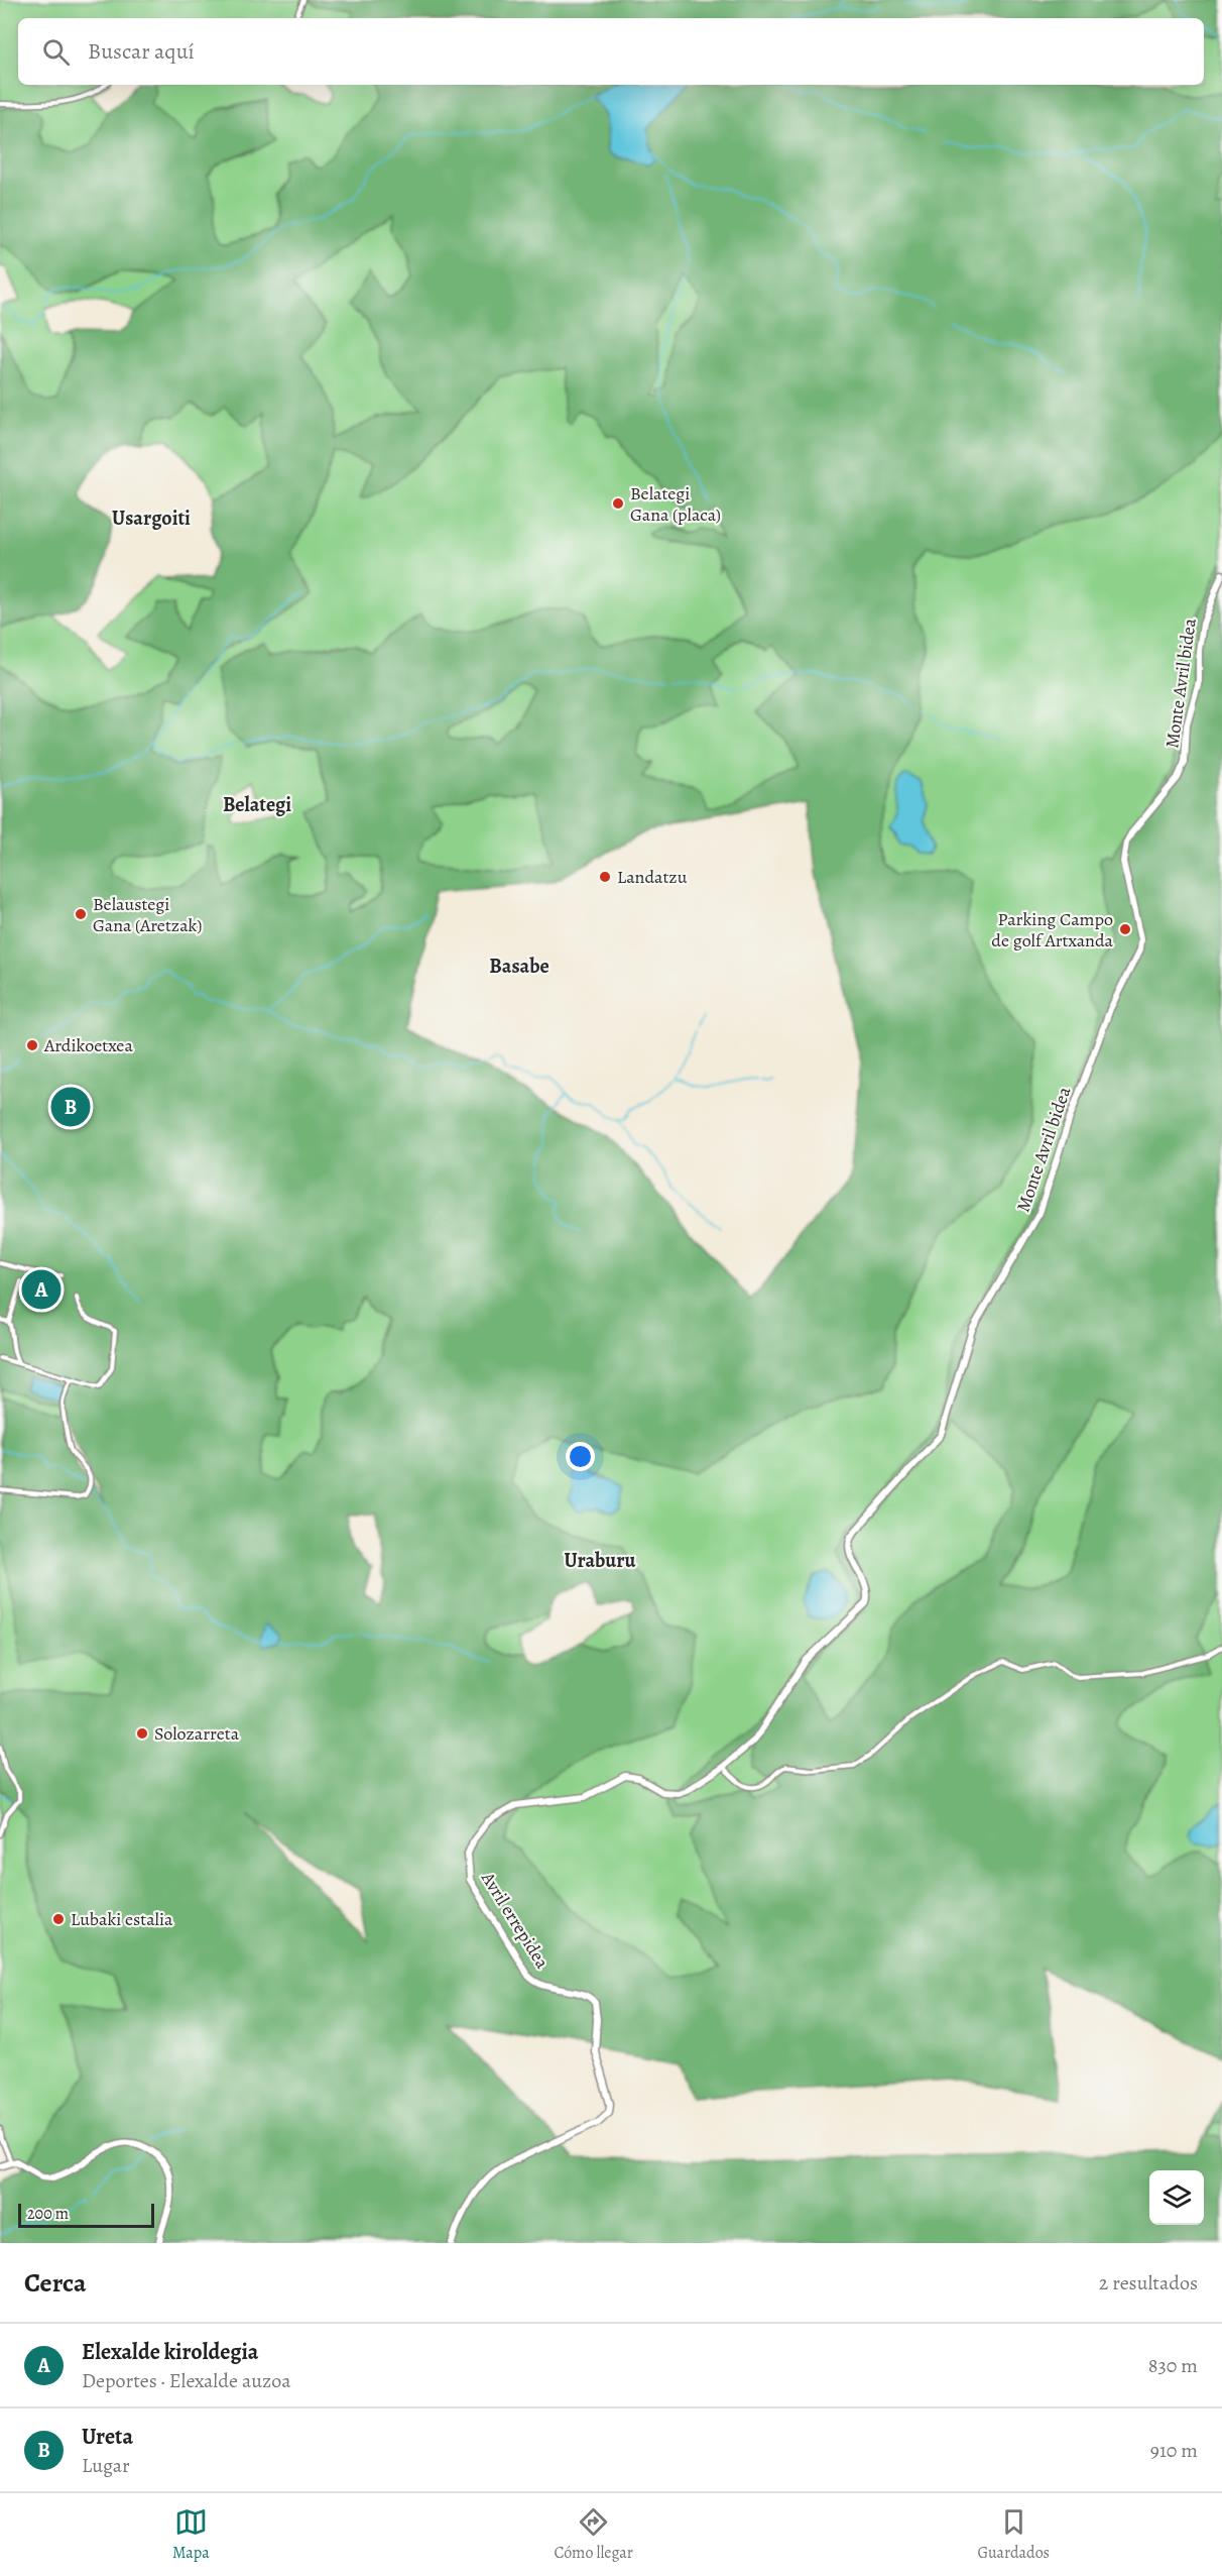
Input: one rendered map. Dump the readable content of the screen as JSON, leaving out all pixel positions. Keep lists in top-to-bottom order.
{
  "streets": {
    "street": ["Monte Avril bidea", "Avril errepidea"]
  },
  "crossings": [
    ["Monte Avril bidea", "Avril errepidea"]
  ],
  "districts": [
    "Usargoiti",
    "Belategi",
    "Basabe",
    "Uraburu"
  ],
  "places": [
    "Belategi Gana (placa)",
    "Landatzu",
    "Belaustegi Gana (Aretzak)",
    "Parking Campo de golf Artxanda",
    "Ardikoetxea",
    "Solozarreta",
    "Lubaki estalia"
  ],
  "scale_bar": "200 m",
  "page": {
    "search": "Buscar aquí",
    "pins": ["B", "A"],
    "scale": "200 m",
    "heading": ["Cerca", "2 resultados"],
    "list": [
      {
        "mark": "A",
        "name": "Elexalde kiroldegia",
        "note": "Deportes · Elexalde auzoa",
        "value": "830 m"
      },
      {
        "mark": "B",
        "name": "Ureta",
        "note": "Lugar",
        "value": "910 m"
      }
    ],
    "nav": ["Mapa", "Cómo llegar", "Guardados"]
  }
}
